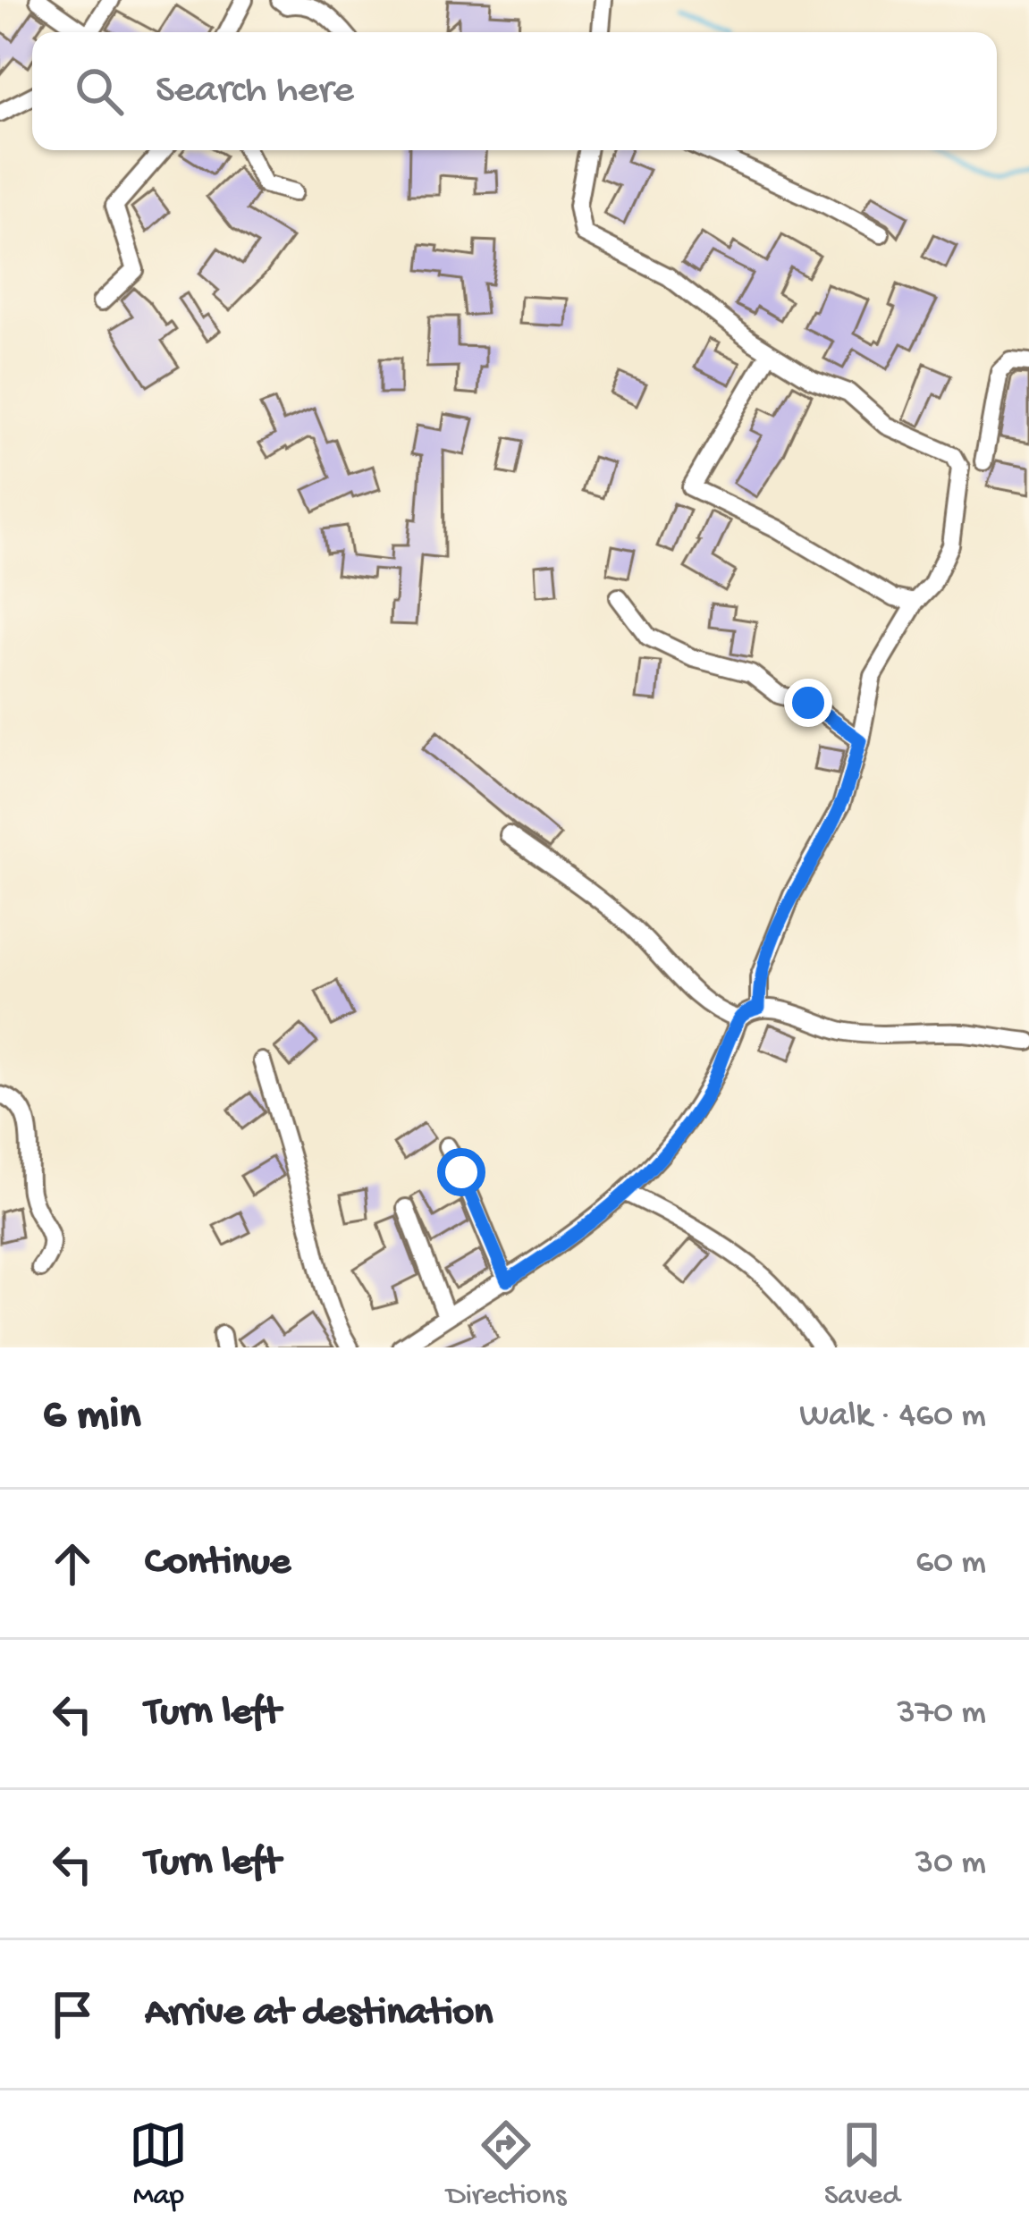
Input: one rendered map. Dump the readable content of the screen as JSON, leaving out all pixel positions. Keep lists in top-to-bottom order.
{
  "page": {
    "search": "Search here",
    "heading": ["6 min", "Walk · 460 m"],
    "list": [
      ["Continue", "60 m"],
      ["Turn left", "370 m"],
      ["Turn left", "30 m"],
      "Arrive at destination"
    ],
    "nav": ["Map", "Directions", "Saved"]
  }
}
